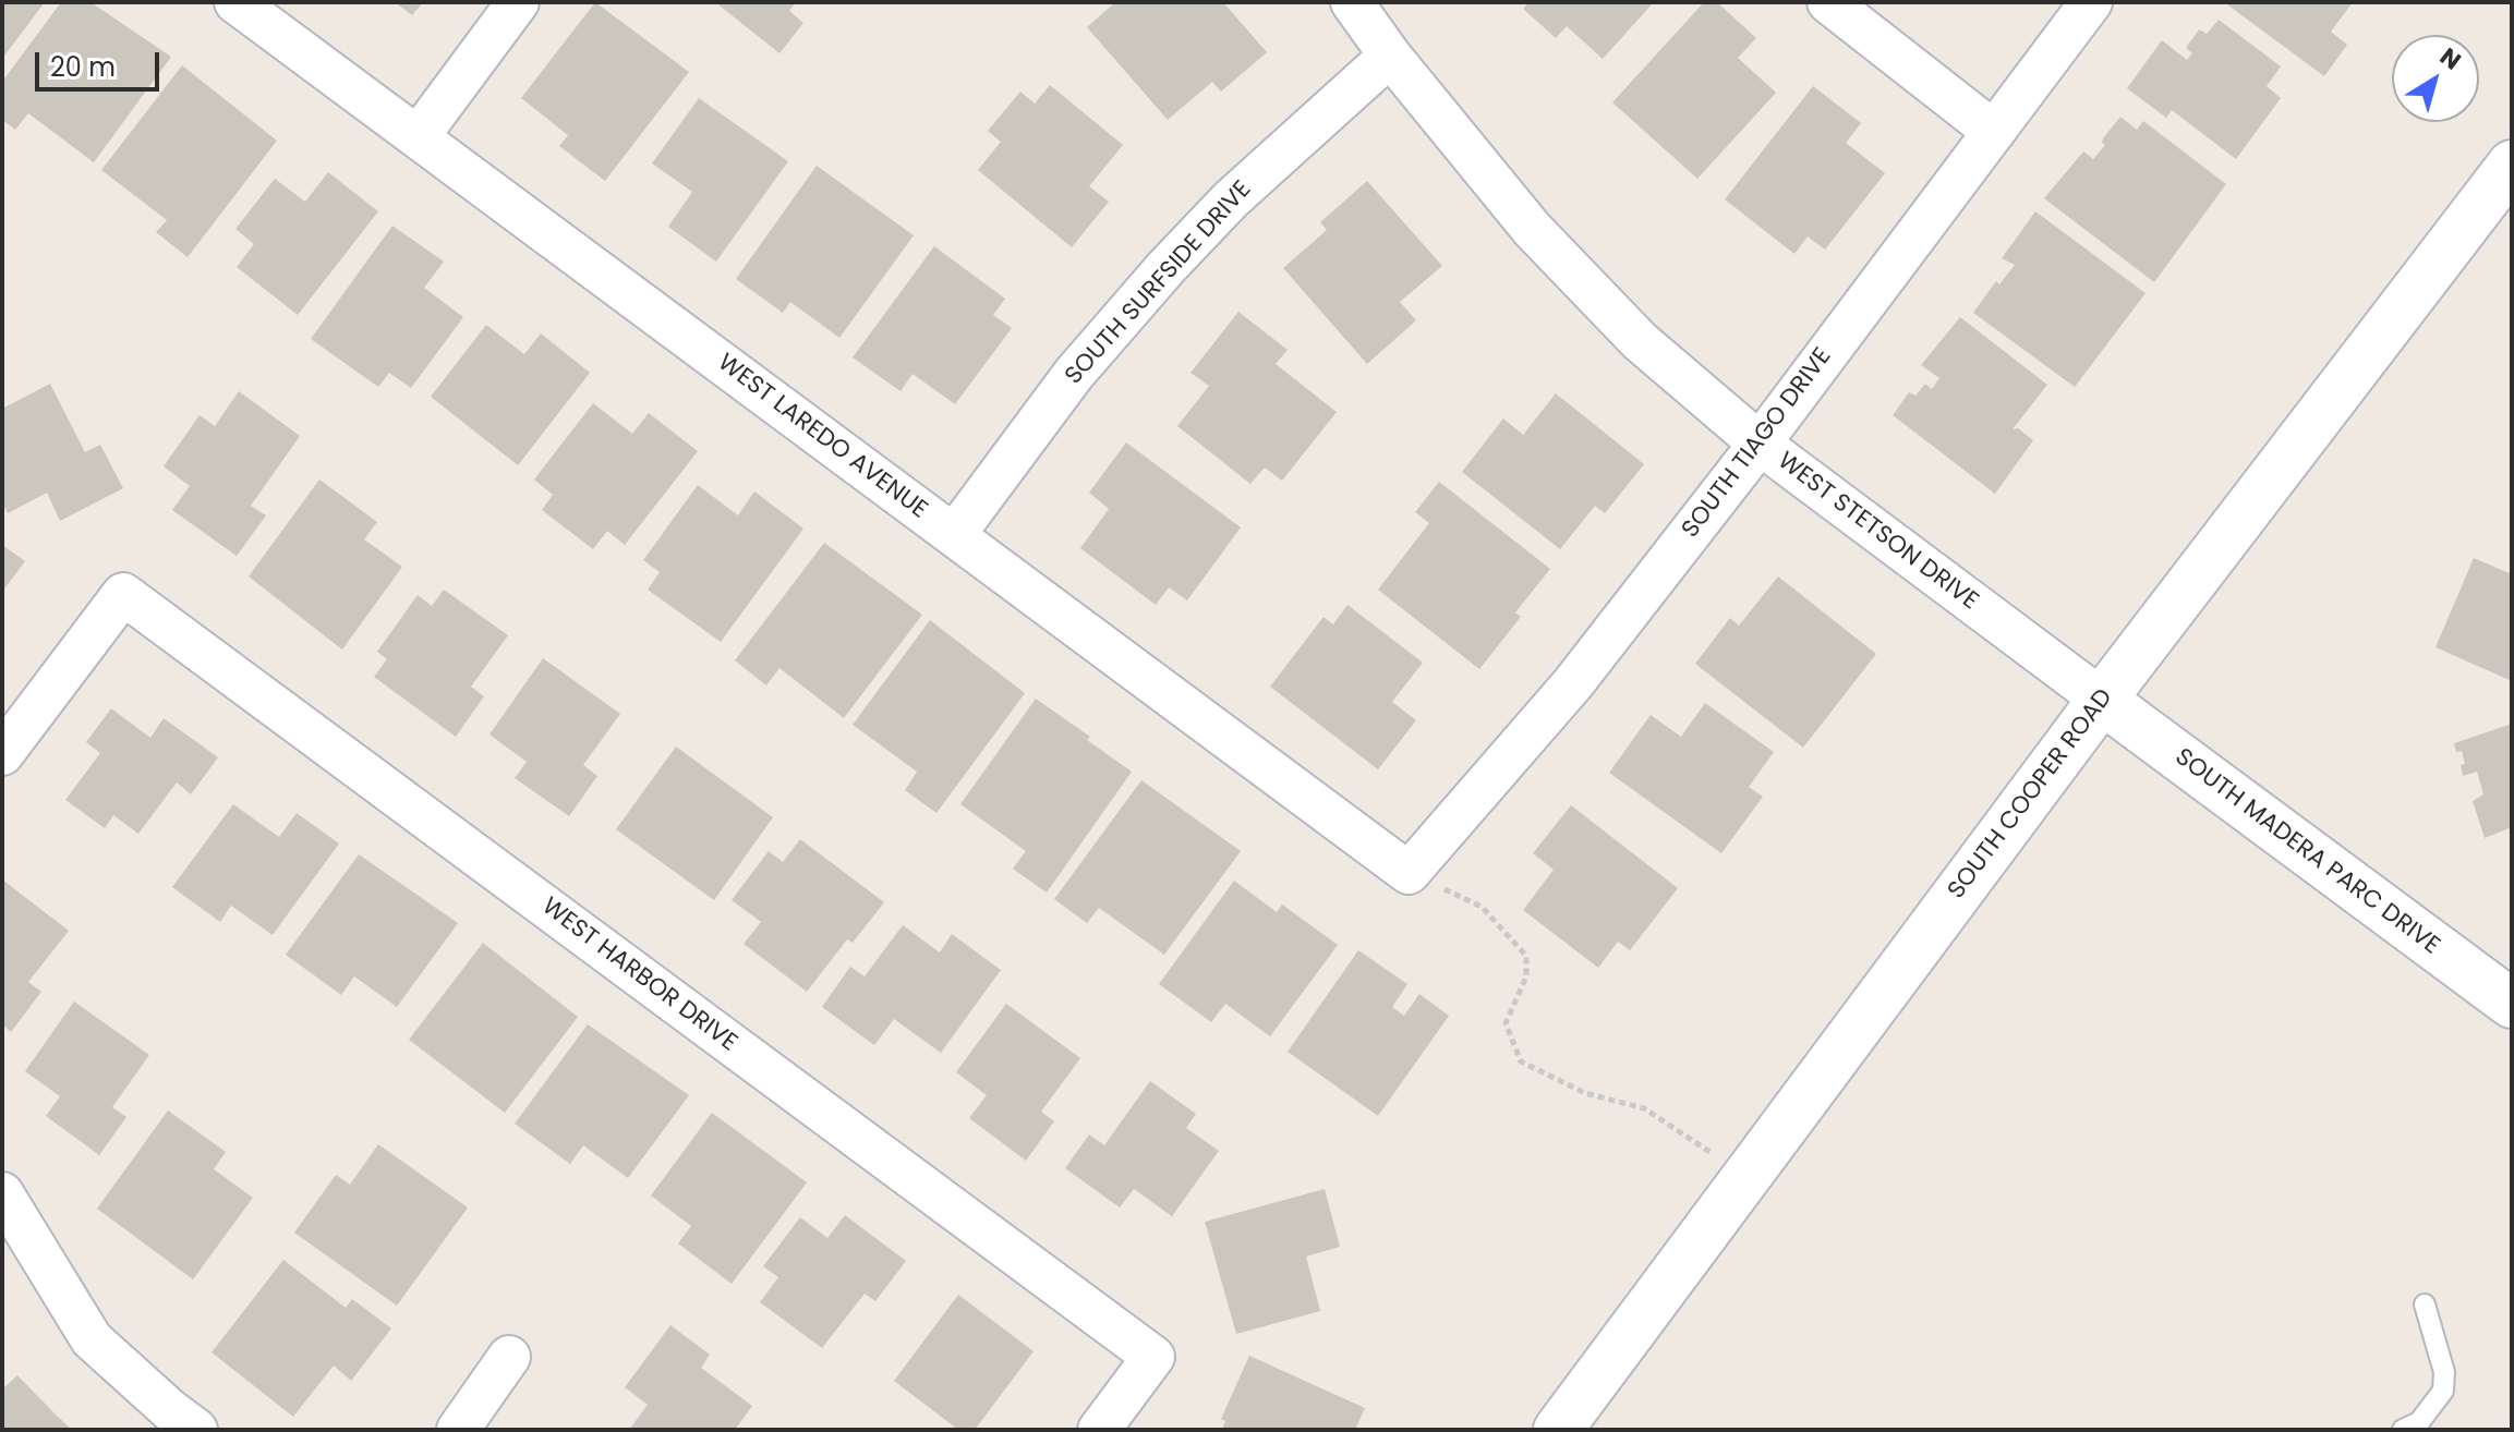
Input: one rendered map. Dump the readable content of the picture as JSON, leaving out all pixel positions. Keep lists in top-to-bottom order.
{
  "streets": {
    "main road": ["SOUTH COOPER ROAD", "SOUTH MADERA PARC DRIVE"],
    "street": [
      "SOUTH SURFSIDE DRIVE",
      "WEST LAREDO AVENUE",
      "SOUTH TIAGO DRIVE",
      "WEST STETSON DRIVE",
      "WEST HARBOR DRIVE"
    ]
  },
  "crossings": [
    ["SOUTH SURFSIDE DRIVE", "WEST LAREDO AVENUE"],
    ["SOUTH SURFSIDE DRIVE", "WEST STETSON DRIVE"],
    ["WEST LAREDO AVENUE", "SOUTH TIAGO DRIVE"],
    ["SOUTH TIAGO DRIVE", "WEST STETSON DRIVE"],
    ["WEST STETSON DRIVE", "SOUTH COOPER ROAD"],
    ["WEST STETSON DRIVE", "SOUTH MADERA PARC DRIVE"],
    ["SOUTH COOPER ROAD", "SOUTH MADERA PARC DRIVE"]
  ],
  "scale_bar": "20 m",
  "north": "top right"
}
